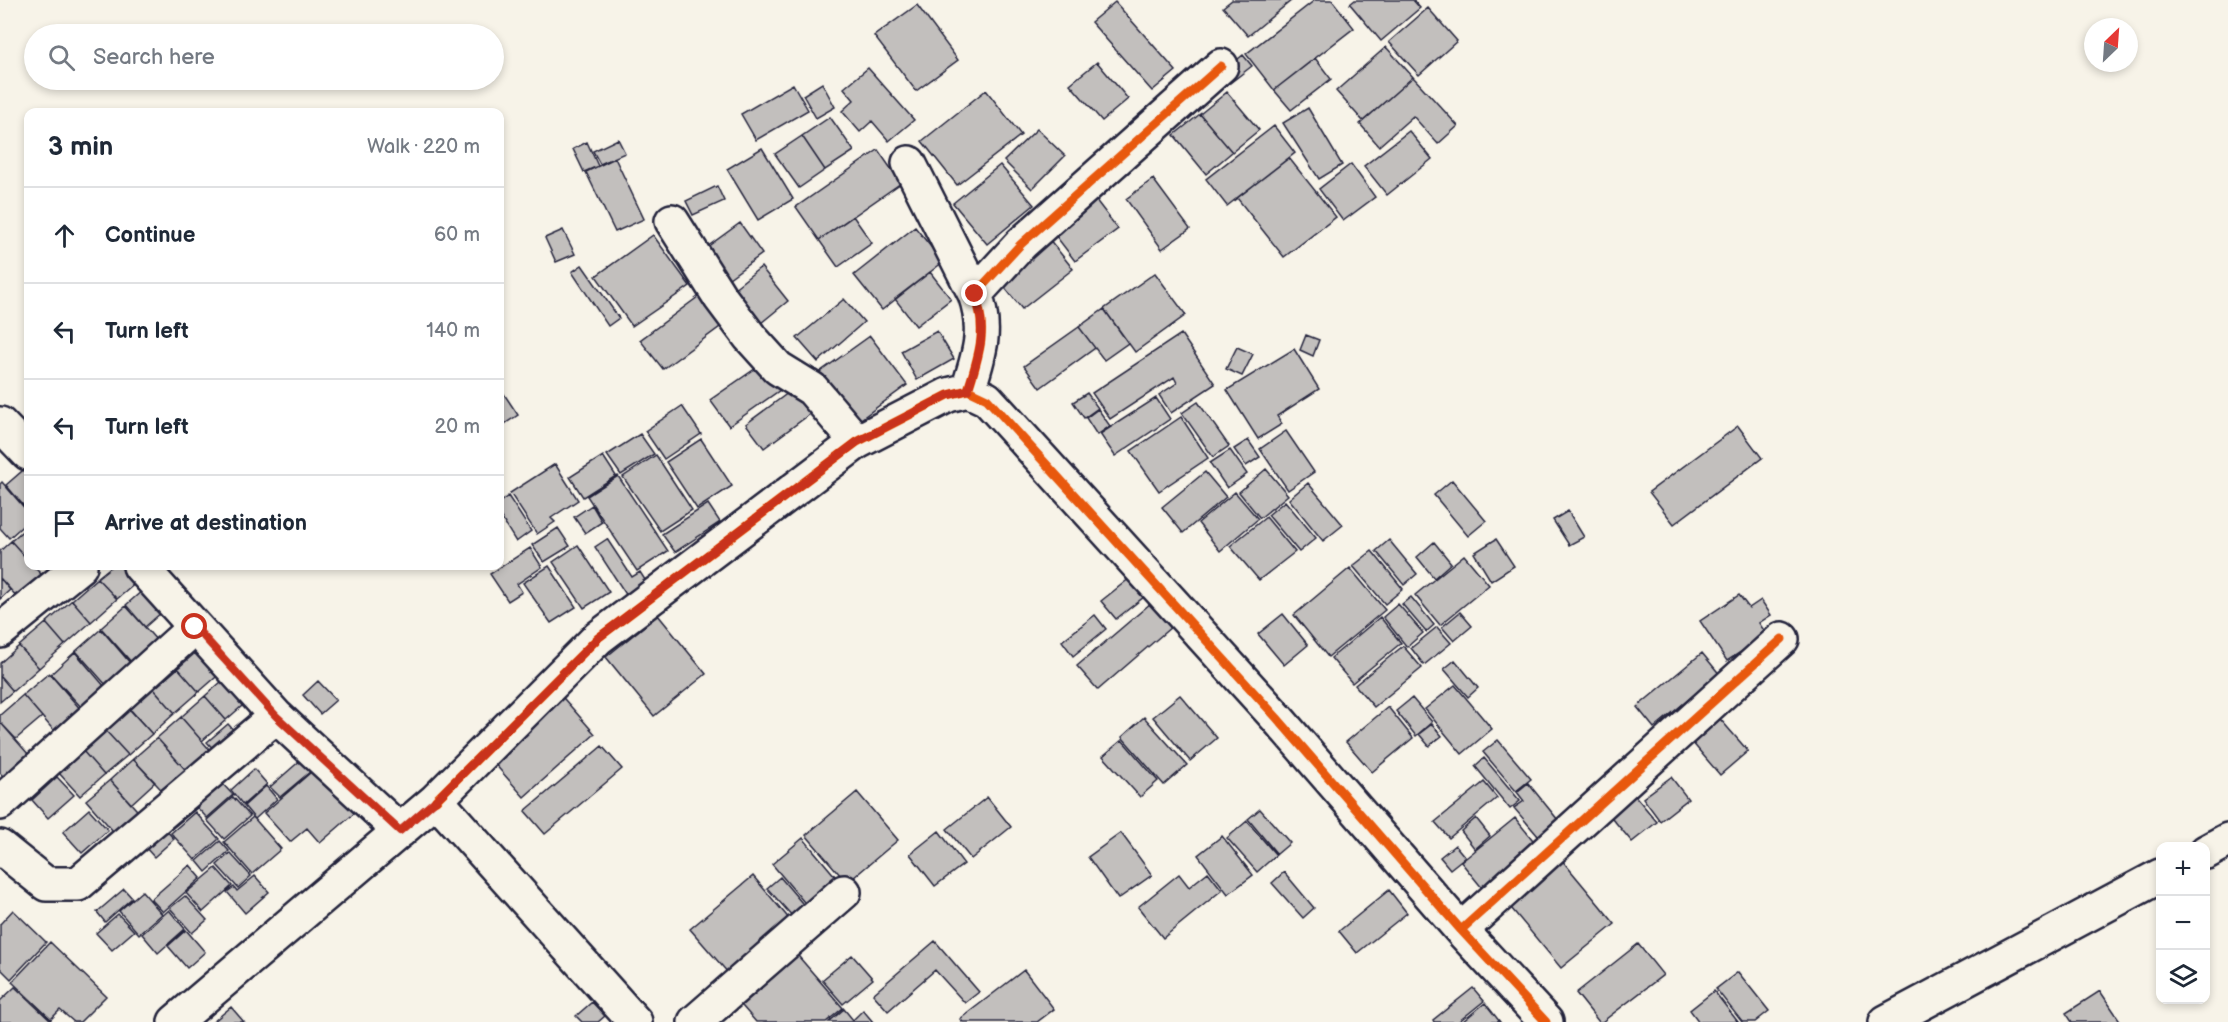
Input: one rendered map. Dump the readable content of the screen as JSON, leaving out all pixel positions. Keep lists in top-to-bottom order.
{
  "north": "top right",
  "page": {
    "search": "Search here",
    "heading": ["3 min", "Walk · 220 m"],
    "list": [
      ["Continue", "60 m"],
      ["Turn left", "140 m"],
      ["Turn left", "20 m"],
      "Arrive at destination"
    ],
    "map_buttons": ["+", "−"]
  }
}
